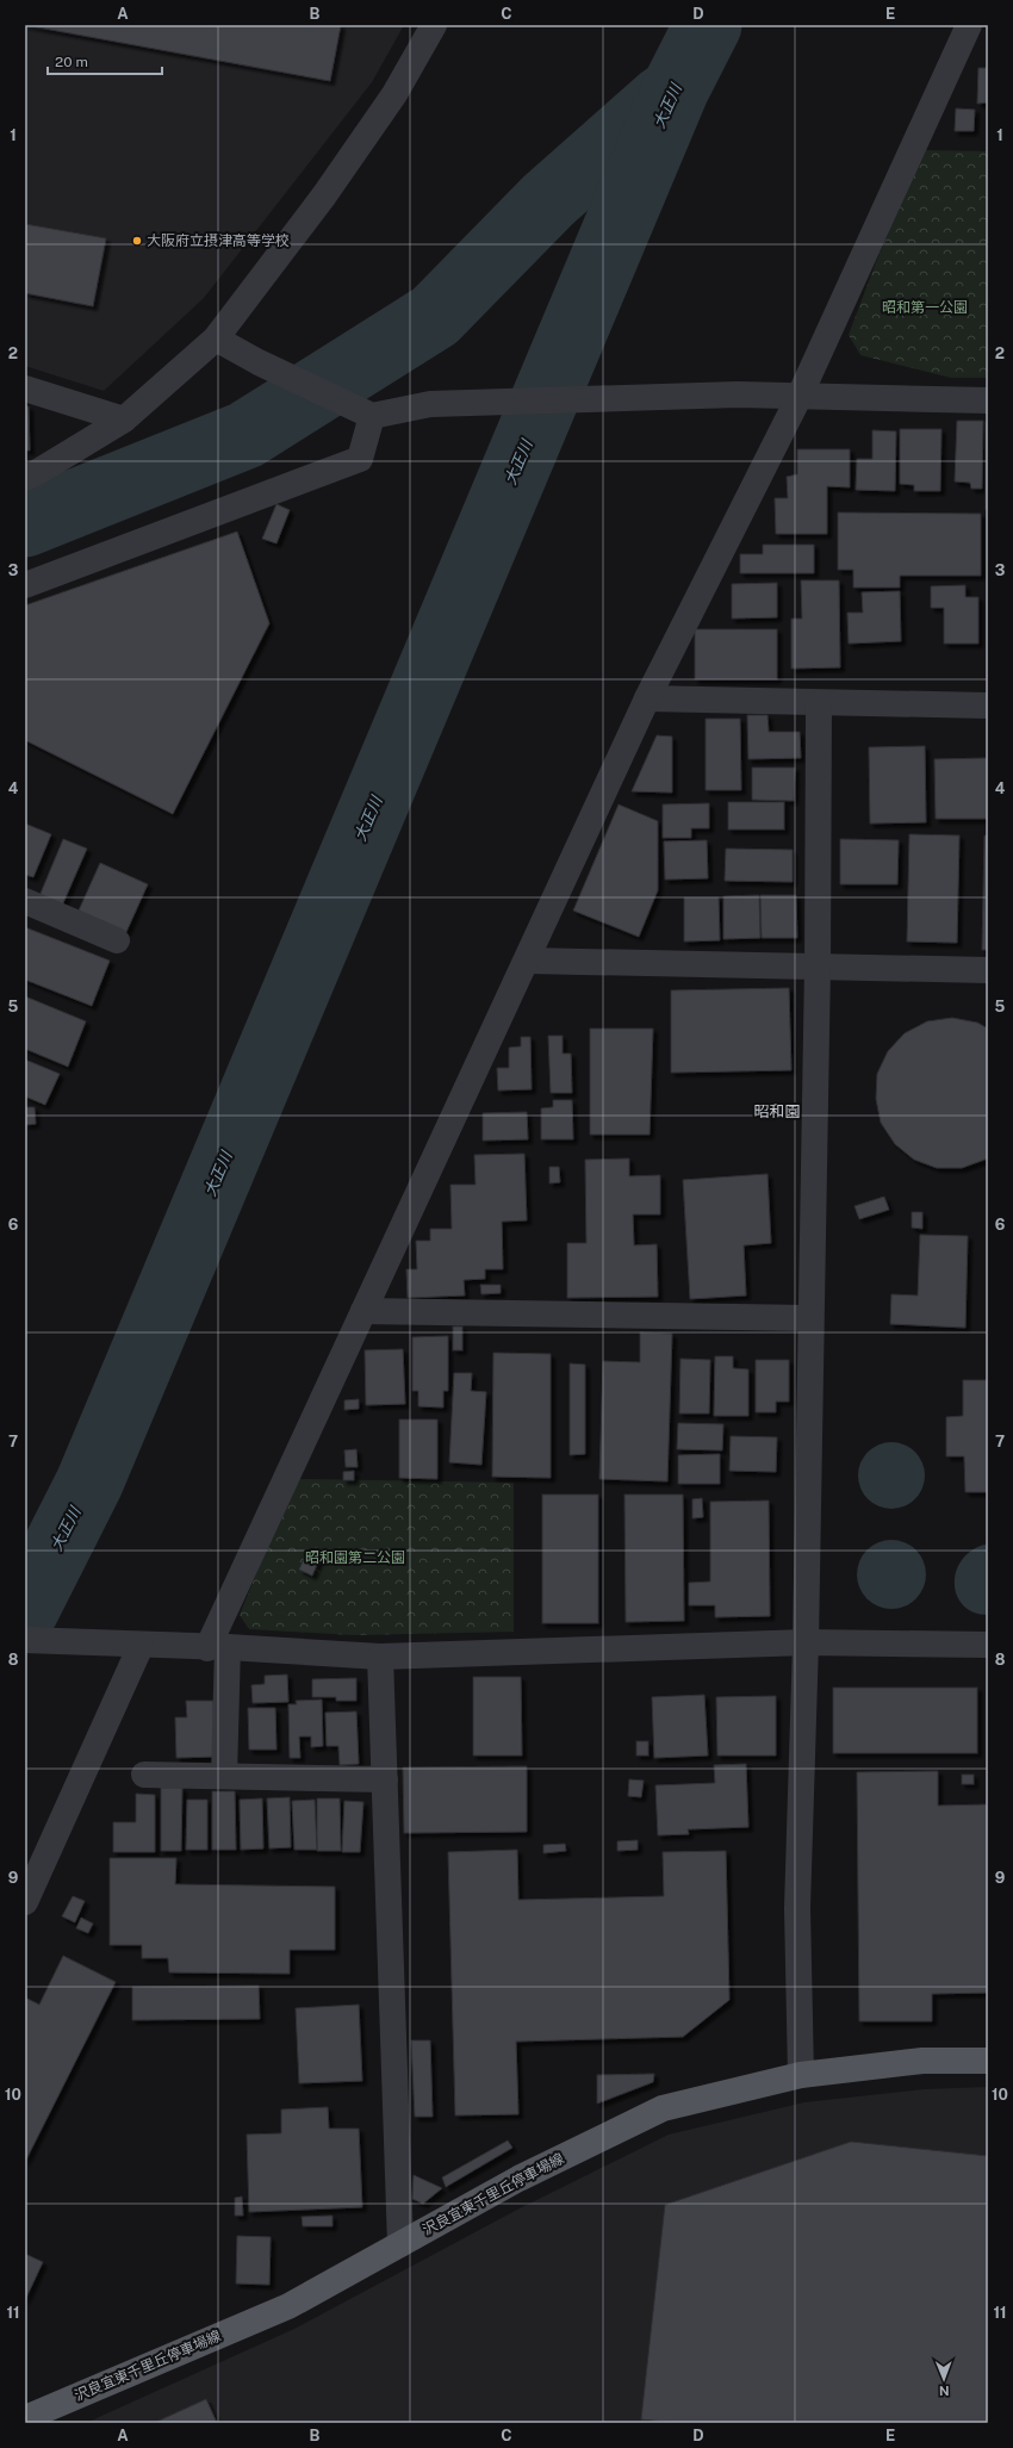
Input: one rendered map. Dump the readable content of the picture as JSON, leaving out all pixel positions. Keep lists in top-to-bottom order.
{
  "streets": {
    "main road": ["沢良宜東千里丘停車場線"]
  },
  "districts": ["昭和園"],
  "water": ["大正川"],
  "parks": ["昭和第一公園", "昭和園第二公園"],
  "places": ["大阪府立摂津高等学校"],
  "scale_bar": "20 m",
  "north": "bottom",
  "grid": {
    "columns": [
      "A",
      "B",
      "C",
      "D",
      "E"
    ],
    "rows": [
      "1",
      "2",
      "3",
      "4",
      "5",
      "6",
      "7",
      "8",
      "9",
      "10",
      "11"
    ]
  }
}
